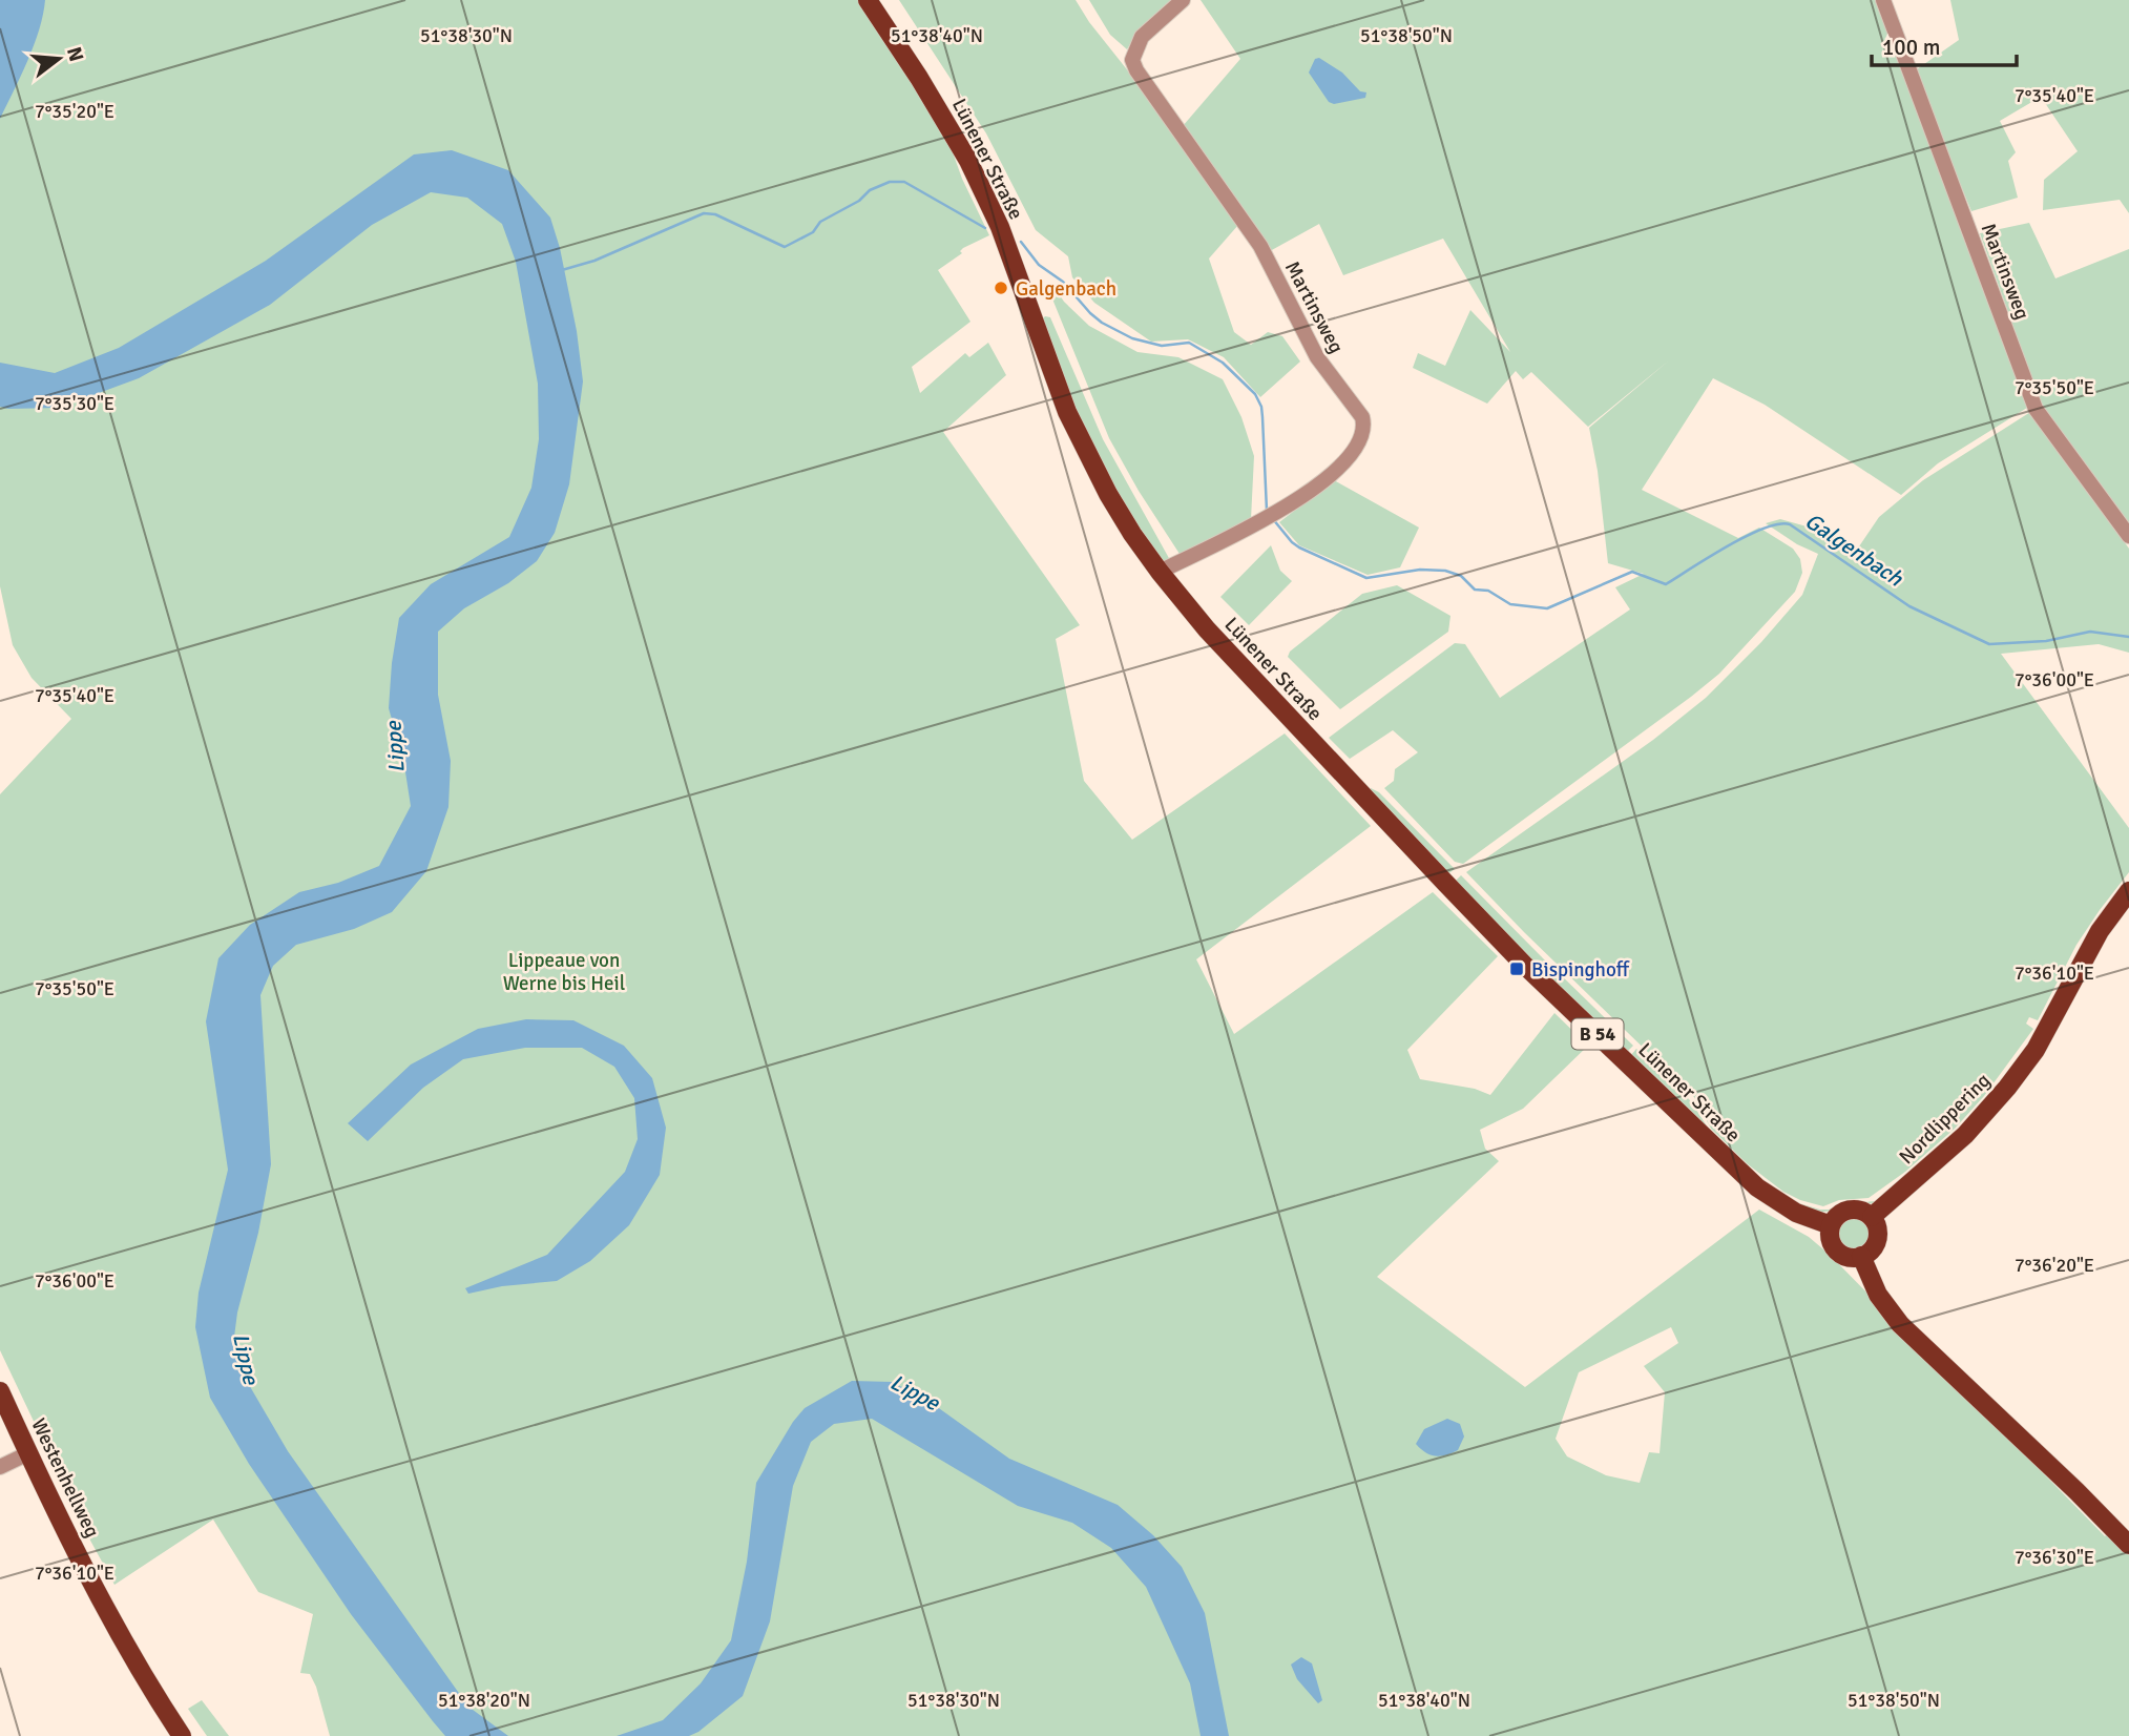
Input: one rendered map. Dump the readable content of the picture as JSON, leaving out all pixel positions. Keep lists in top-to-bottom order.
{
  "streets": {
    "main road": [
      "Lünener Straße",
      "B 54",
      "Nordlippering",
      "Westenhellweg"
    ],
    "street": ["Martinsweg"]
  },
  "crossings": [
    ["Lünener Straße", "Martinsweg"],
    ["Lünener Straße", "Nordlippering"]
  ],
  "water": ["Galgenbach", "Lippe"],
  "parks": ["Lippeaue von Werne bis Heil"],
  "places": {
    "other": ["Galgenbach"],
    "transit": ["Bispinghoff"]
  },
  "scale_bar": "100 m",
  "north": "right",
  "coordinates": [
    "51°38'30\"N",
    "51°38'40\"N",
    "51°38'50\"N",
    "7°35'40\"E",
    "7°35'20\"E",
    "7°35'50\"E",
    "7°35'30\"E",
    "7°36'00\"E",
    "7°36'10\"E",
    "7°36'20\"E",
    "7°36'30\"E",
    "51°38'20\"N"
  ]
}
